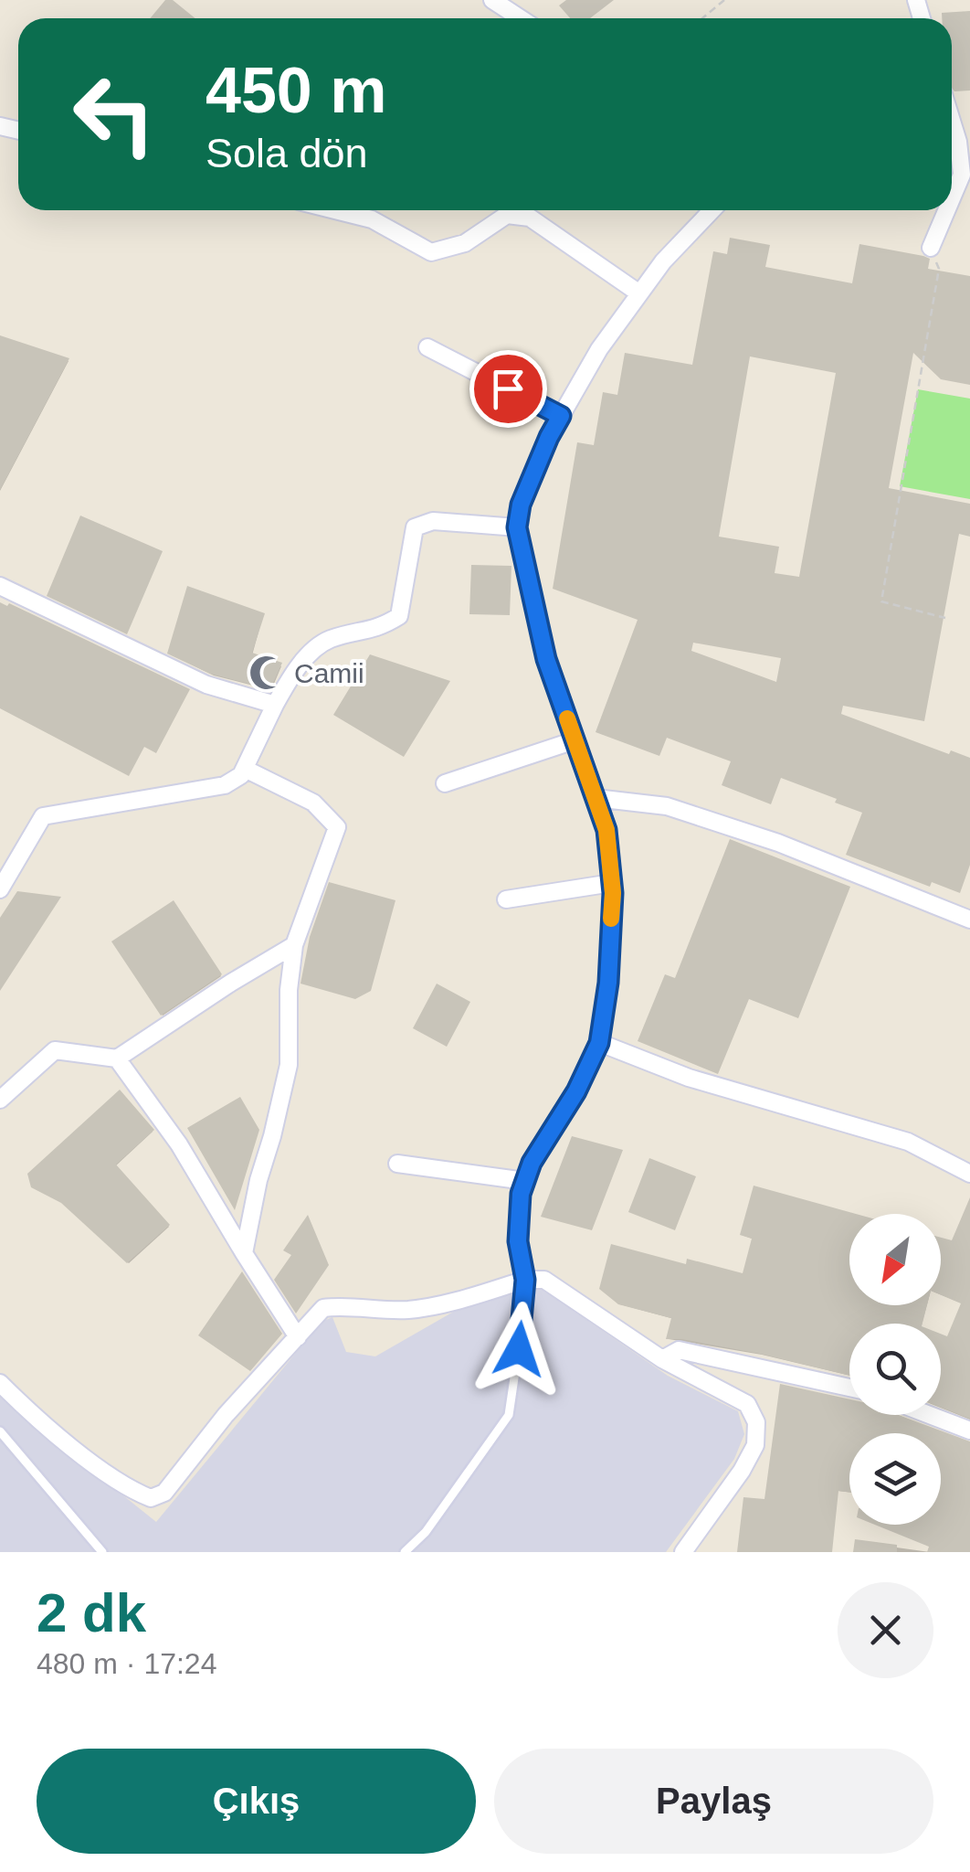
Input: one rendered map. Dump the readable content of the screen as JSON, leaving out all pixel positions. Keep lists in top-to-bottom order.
{
  "places": {
    "mosque": ["Camii"]
  },
  "north": "bottom left",
  "page": {
    "turn": ["450 m", "Sola dön"],
    "heading": ["2 dk", "480 m · 17:24"],
    "buttons": ["Çıkış", "Paylaş"]
  }
}
